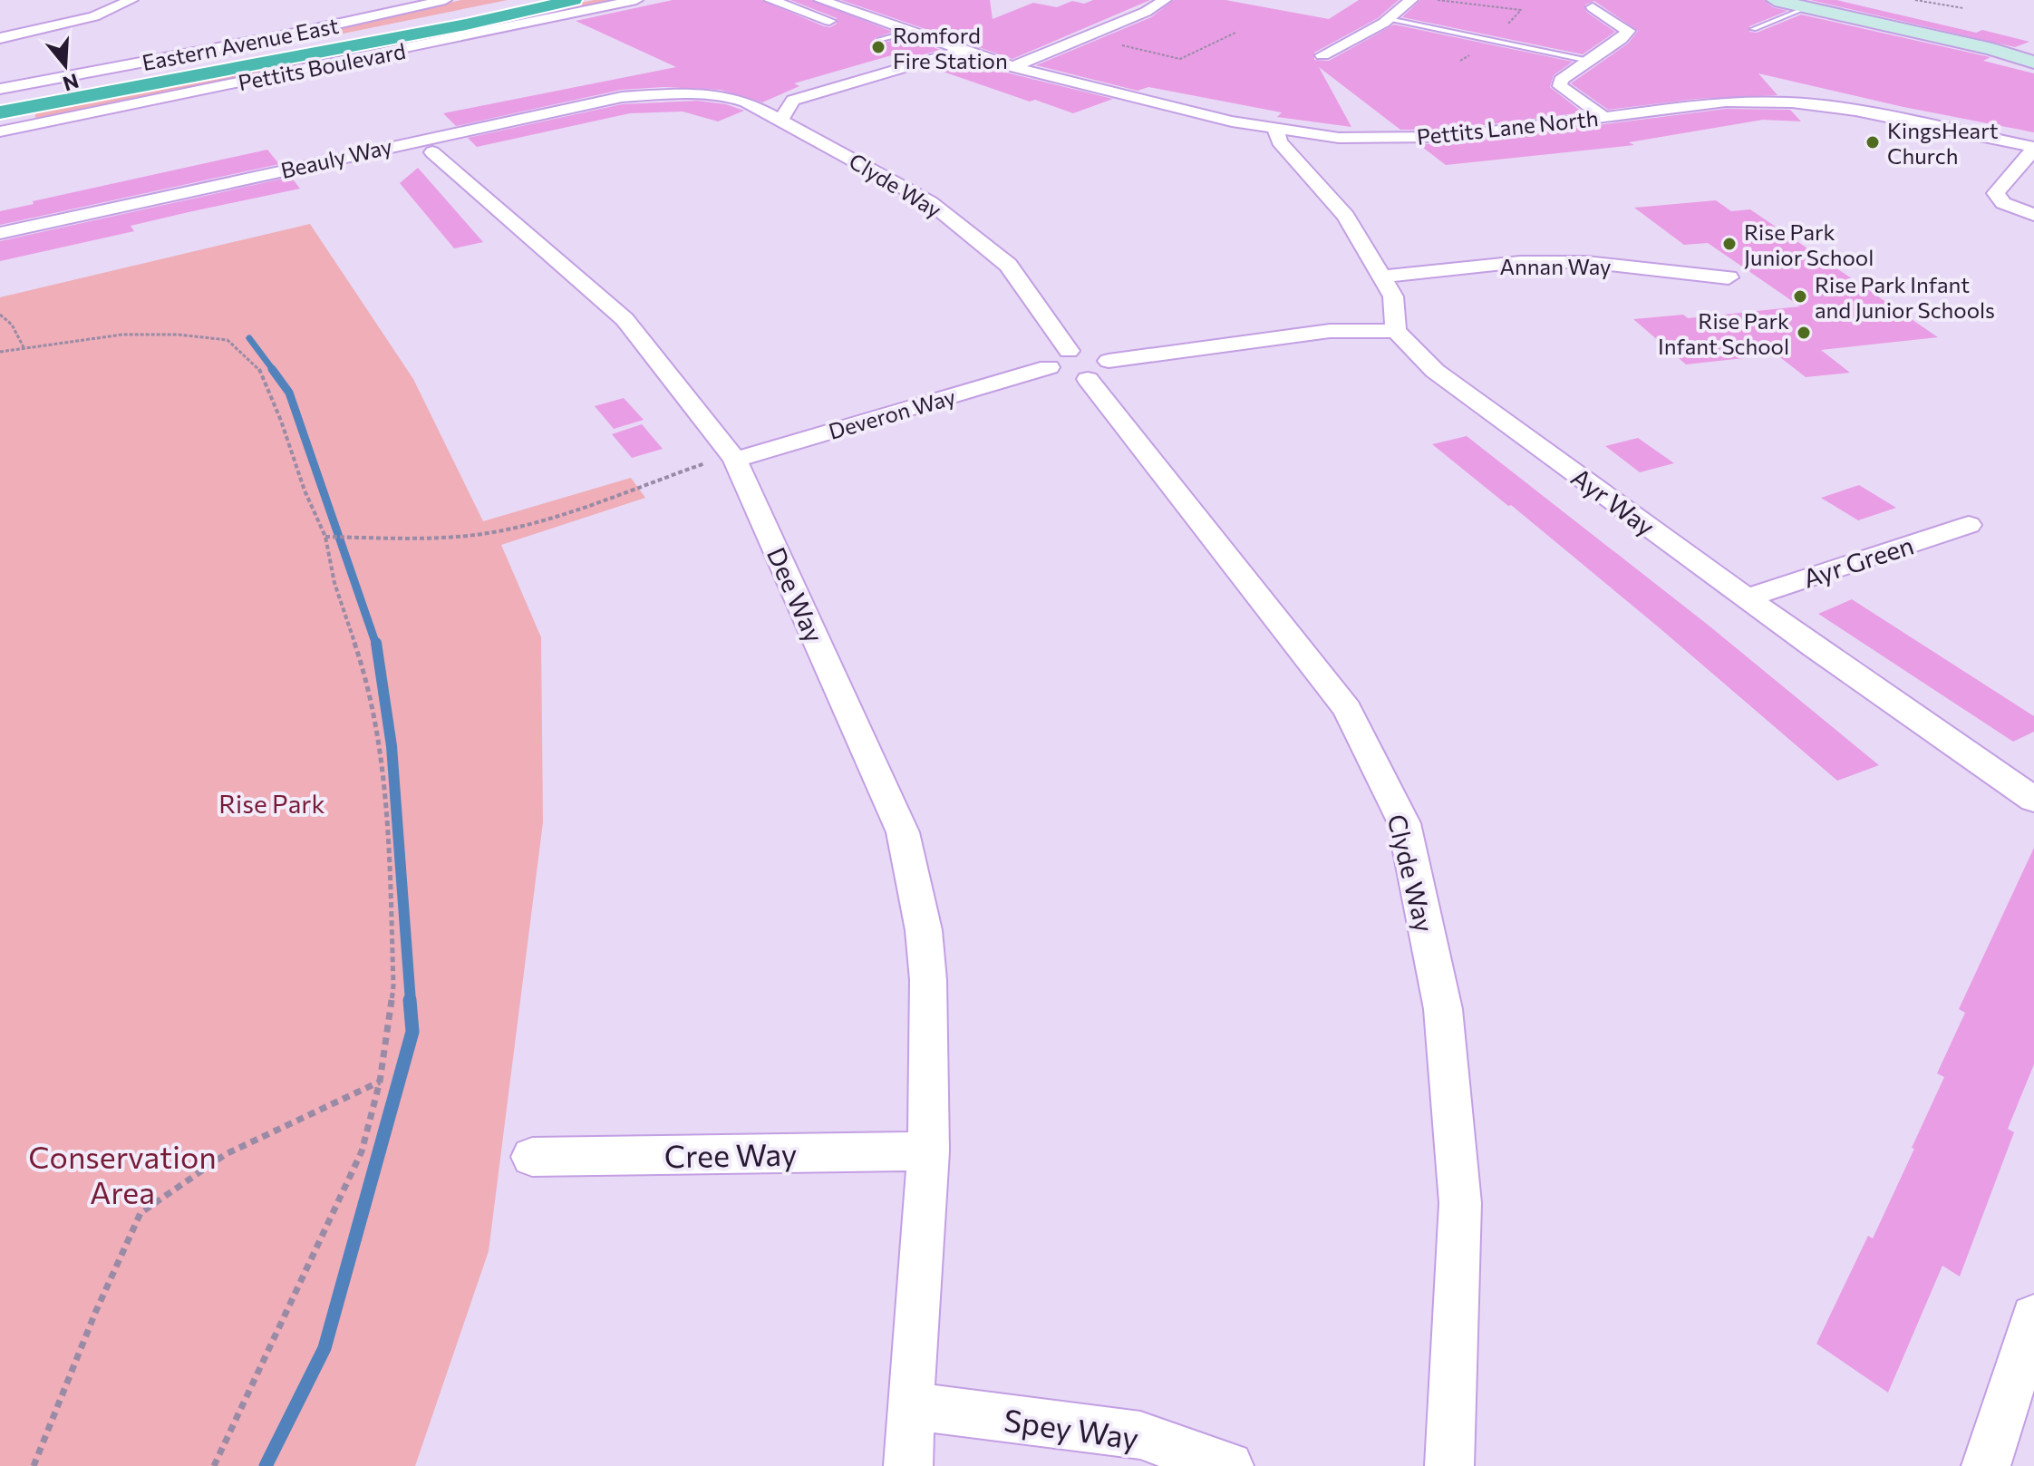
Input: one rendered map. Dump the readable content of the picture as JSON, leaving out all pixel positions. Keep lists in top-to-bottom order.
{
  "streets": {
    "highway": ["Eastern Avenue East"],
    "street": [
      "Pettits Boulevard",
      "Pettits Lane North",
      "Beauly Way",
      "Clyde Way",
      "Annan Way",
      "Deveron Way",
      "Ayr Way",
      "Ayr Green",
      "Dee Way",
      "Cree Way",
      "Spey Way"
    ]
  },
  "crossings": [
    ["Eastern Avenue East", "Pettits Boulevard"],
    ["Beauly Way", "Clyde Way"],
    ["Beauly Way", "Dee Way"],
    ["Deveron Way", "Dee Way"],
    ["Ayr Way", "Ayr Green"],
    ["Dee Way", "Cree Way"],
    ["Dee Way", "Spey Way"]
  ],
  "parks": ["Rise Park", "Conservation Area"],
  "places": [
    "Romford Fire Station",
    "KingsHeart Church",
    "Rise Park Junior School",
    "Rise Park Infant and Junior Schools",
    "Rise Park Infant School"
  ],
  "north": "bottom"
}
